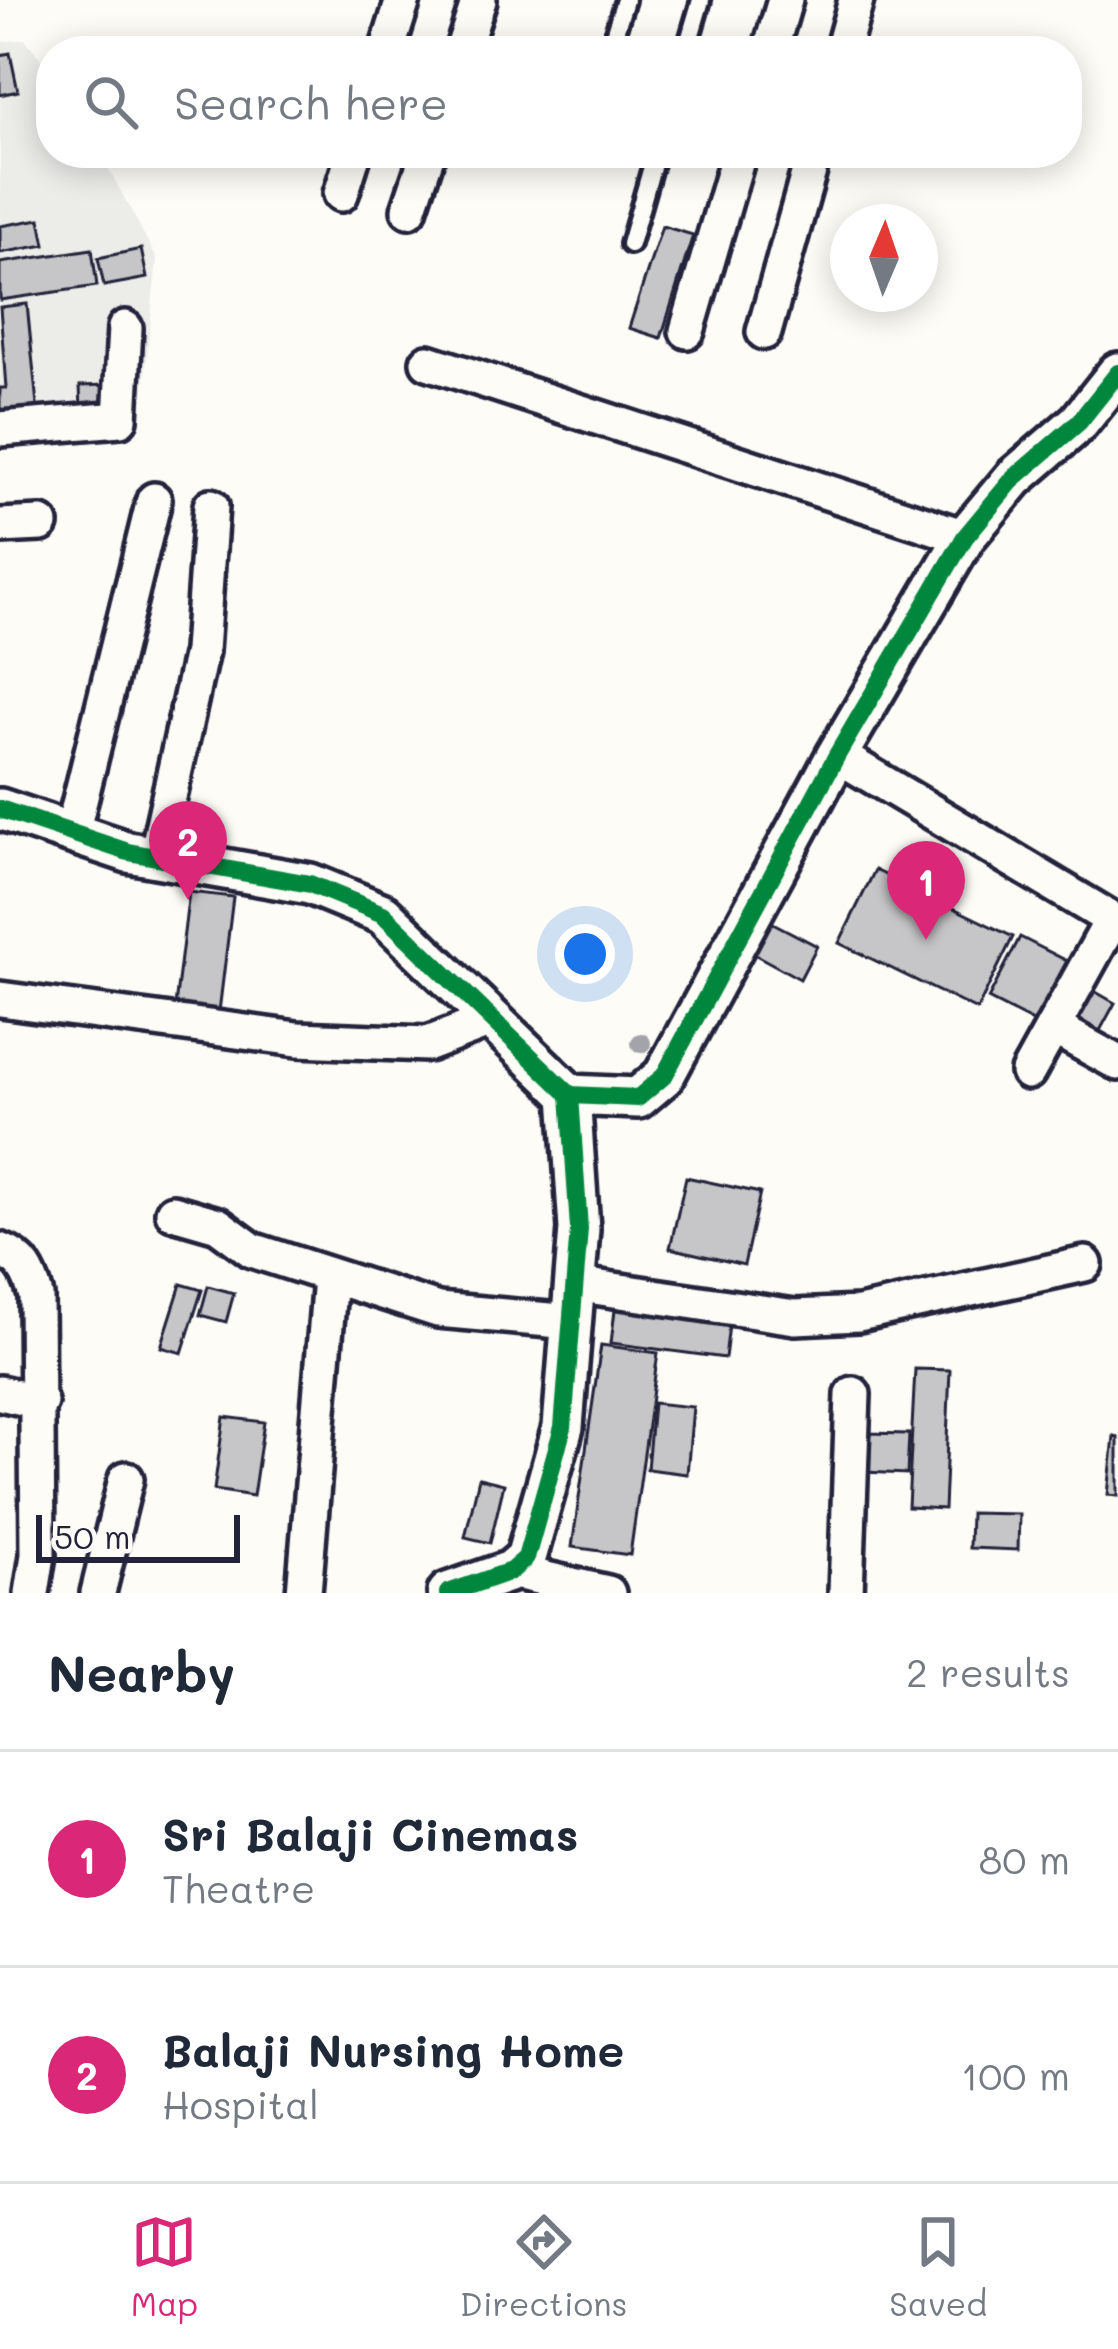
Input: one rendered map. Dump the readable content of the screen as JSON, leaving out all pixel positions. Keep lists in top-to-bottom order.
{
  "scale_bar": "50 m",
  "north": "top",
  "page": {
    "search": "Search here",
    "pins": ["2", "1"],
    "scale": "50 m",
    "heading": ["Nearby", "2 results"],
    "list": [
      {
        "mark": "1",
        "name": "Sri Balaji Cinemas",
        "note": "Theatre",
        "value": "80 m"
      },
      {
        "mark": "2",
        "name": "Balaji Nursing Home",
        "note": "Hospital",
        "value": "100 m"
      }
    ],
    "nav": ["Map", "Directions", "Saved"]
  }
}
